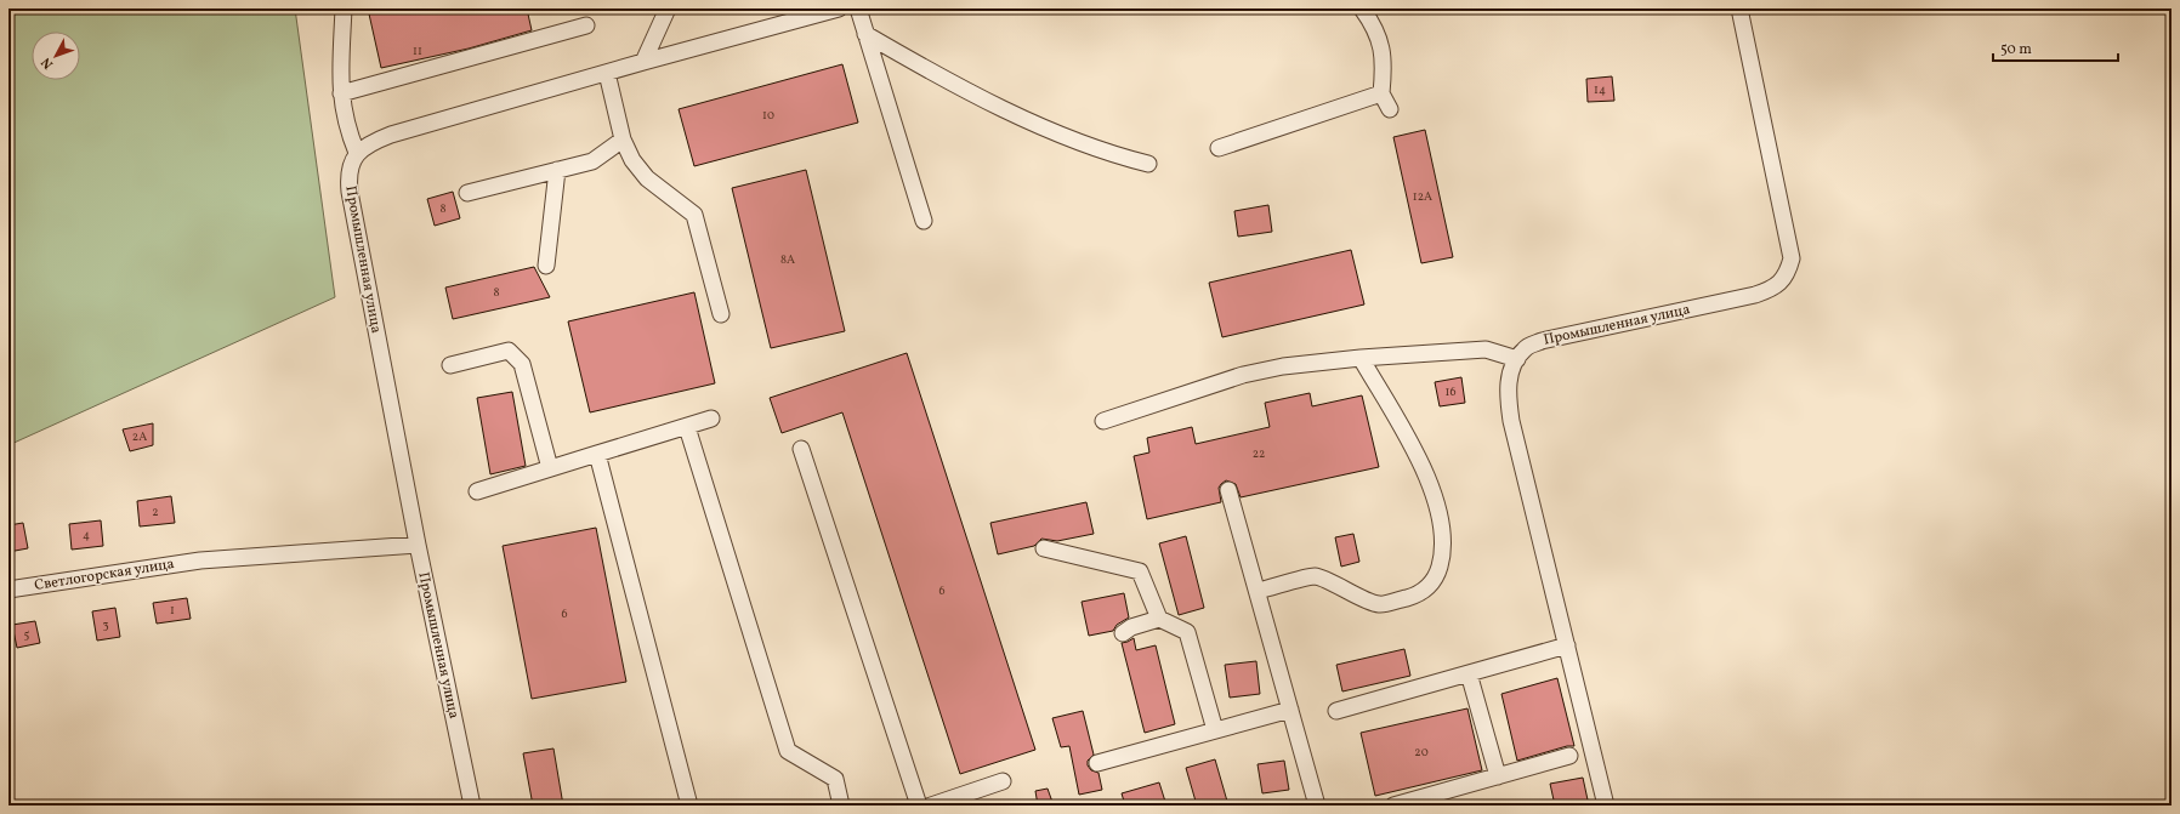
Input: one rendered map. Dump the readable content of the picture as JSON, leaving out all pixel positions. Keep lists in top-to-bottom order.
{
  "streets": {
    "street": ["Промышленная улица", "Светлогорская улица"]
  },
  "crossings": [
    ["Промышленная улица", "Светлогорская улица"]
  ],
  "house_numbers": [
    "11",
    "14",
    "10",
    "12А",
    "8",
    "8А",
    "8",
    "16",
    "2А",
    "22",
    "2",
    "4",
    "6",
    "1",
    "6",
    "3",
    "5",
    "20"
  ],
  "scale_bar": "50 m",
  "north": "bottom left"
}
